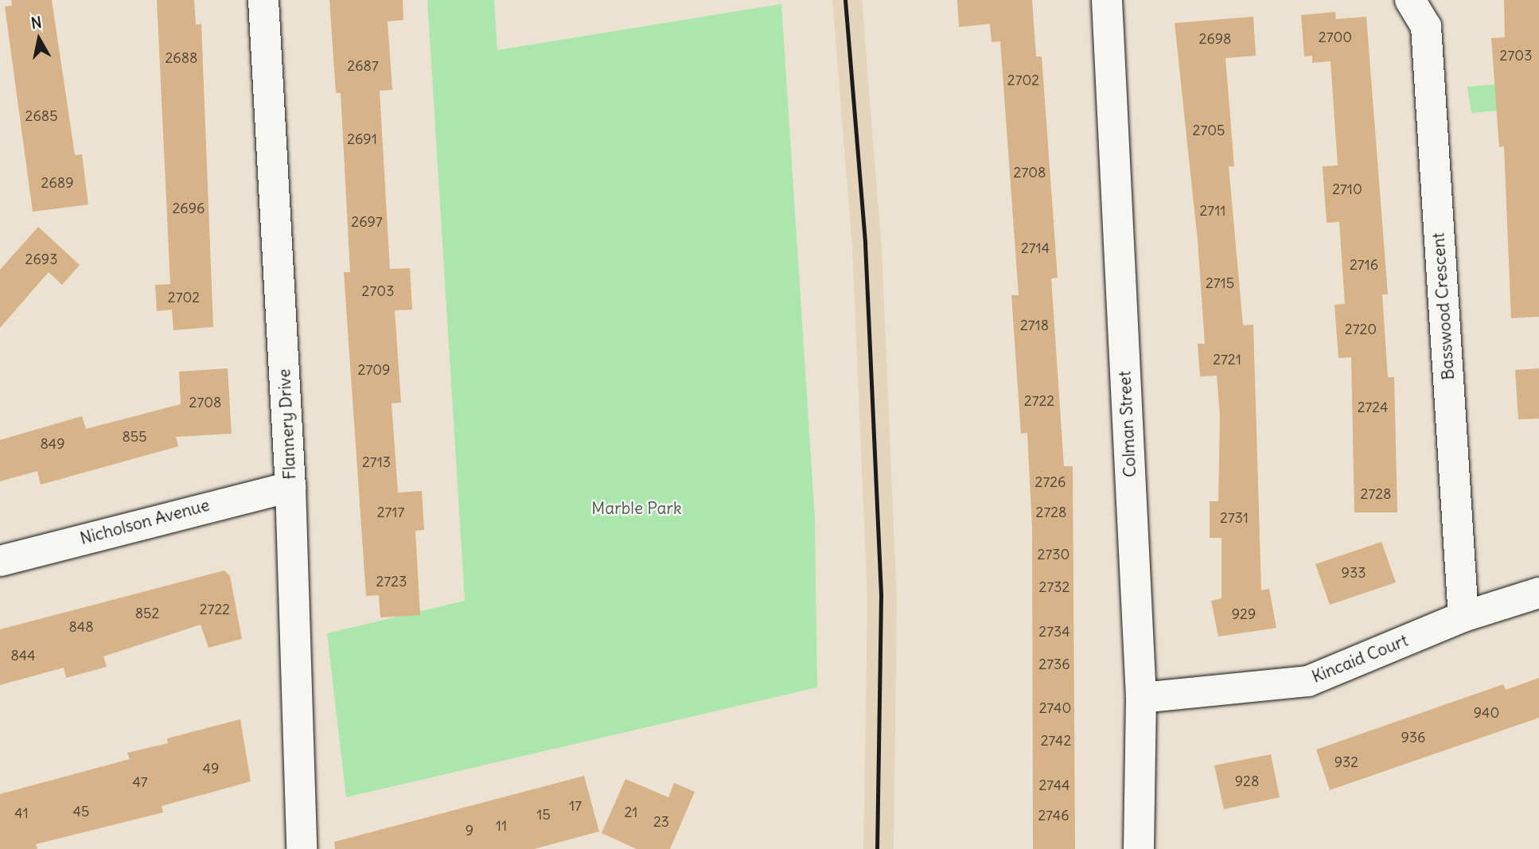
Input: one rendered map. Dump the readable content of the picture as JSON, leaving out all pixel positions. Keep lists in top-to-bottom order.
{
  "streets": {
    "street": [
      "Basswood Crescent",
      "Flannery Drive",
      "Colman Street",
      "Nicholson Avenue",
      "Kincaid Court"
    ]
  },
  "crossings": [
    ["Basswood Crescent", "Kincaid Court"],
    ["Flannery Drive", "Nicholson Avenue"],
    ["Colman Street", "Kincaid Court"]
  ],
  "parks": ["Marble Park"],
  "house_numbers": [
    "2700",
    "2698",
    "2703",
    "2688",
    "2687",
    "2702",
    "2685",
    "2705",
    "2691",
    "2708",
    "2689",
    "2710",
    "2696",
    "2711",
    "2697",
    "2714",
    "2693",
    "2716",
    "2715",
    "2703",
    "2702",
    "2718",
    "2720",
    "2721",
    "2709",
    "2722",
    "2708",
    "2724",
    "855",
    "849",
    "2713",
    "2726",
    "2728",
    "2717",
    "2728",
    "2731",
    "2730",
    "933",
    "2723",
    "2732",
    "2722",
    "852",
    "929",
    "848",
    "2734",
    "844",
    "2736",
    "2740",
    "940",
    "936",
    "2742",
    "932",
    "49",
    "928",
    "47",
    "2744",
    "17",
    "45",
    "21",
    "41",
    "15",
    "2746",
    "23",
    "11",
    "9"
  ],
  "north": "top"
}
